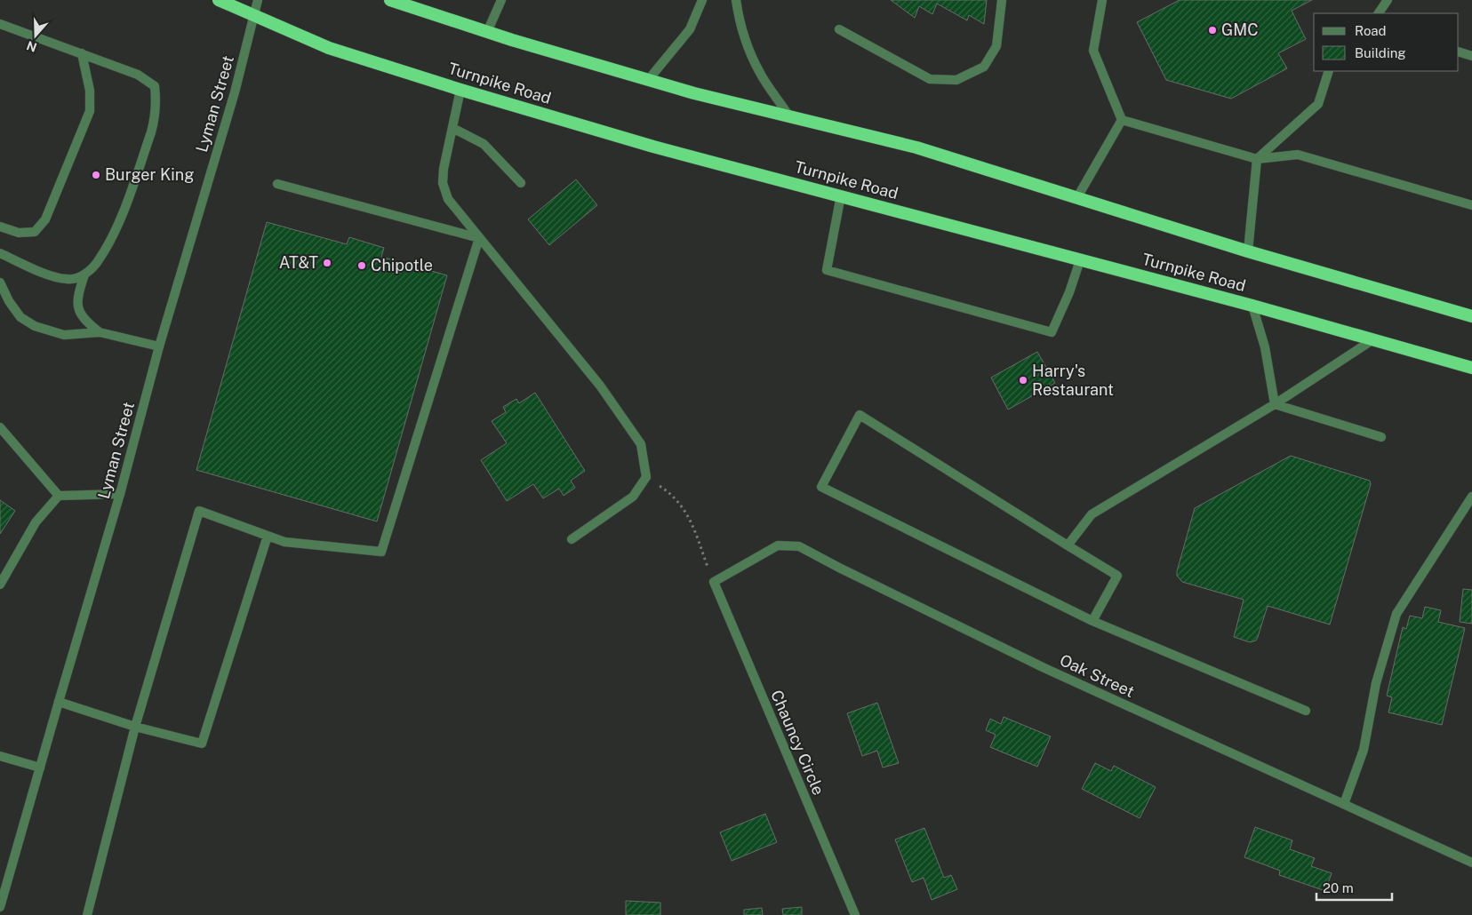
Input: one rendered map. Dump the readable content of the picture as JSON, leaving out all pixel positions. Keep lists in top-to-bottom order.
{
  "streets": {
    "highway": ["Turnpike Road"],
    "street": ["Lyman Street", "Oak Street", "Chauncy Circle"]
  },
  "crossings": [
    ["Turnpike Road", "Lyman Street"],
    ["Oak Street", "Chauncy Circle"]
  ],
  "places": [
    "GMC",
    "Burger King",
    "AT&T",
    "Chipotle",
    "Harry's Restaurant"
  ],
  "legend": ["Road", "Building"],
  "scale_bar": "20 m",
  "north": "bottom"
}
